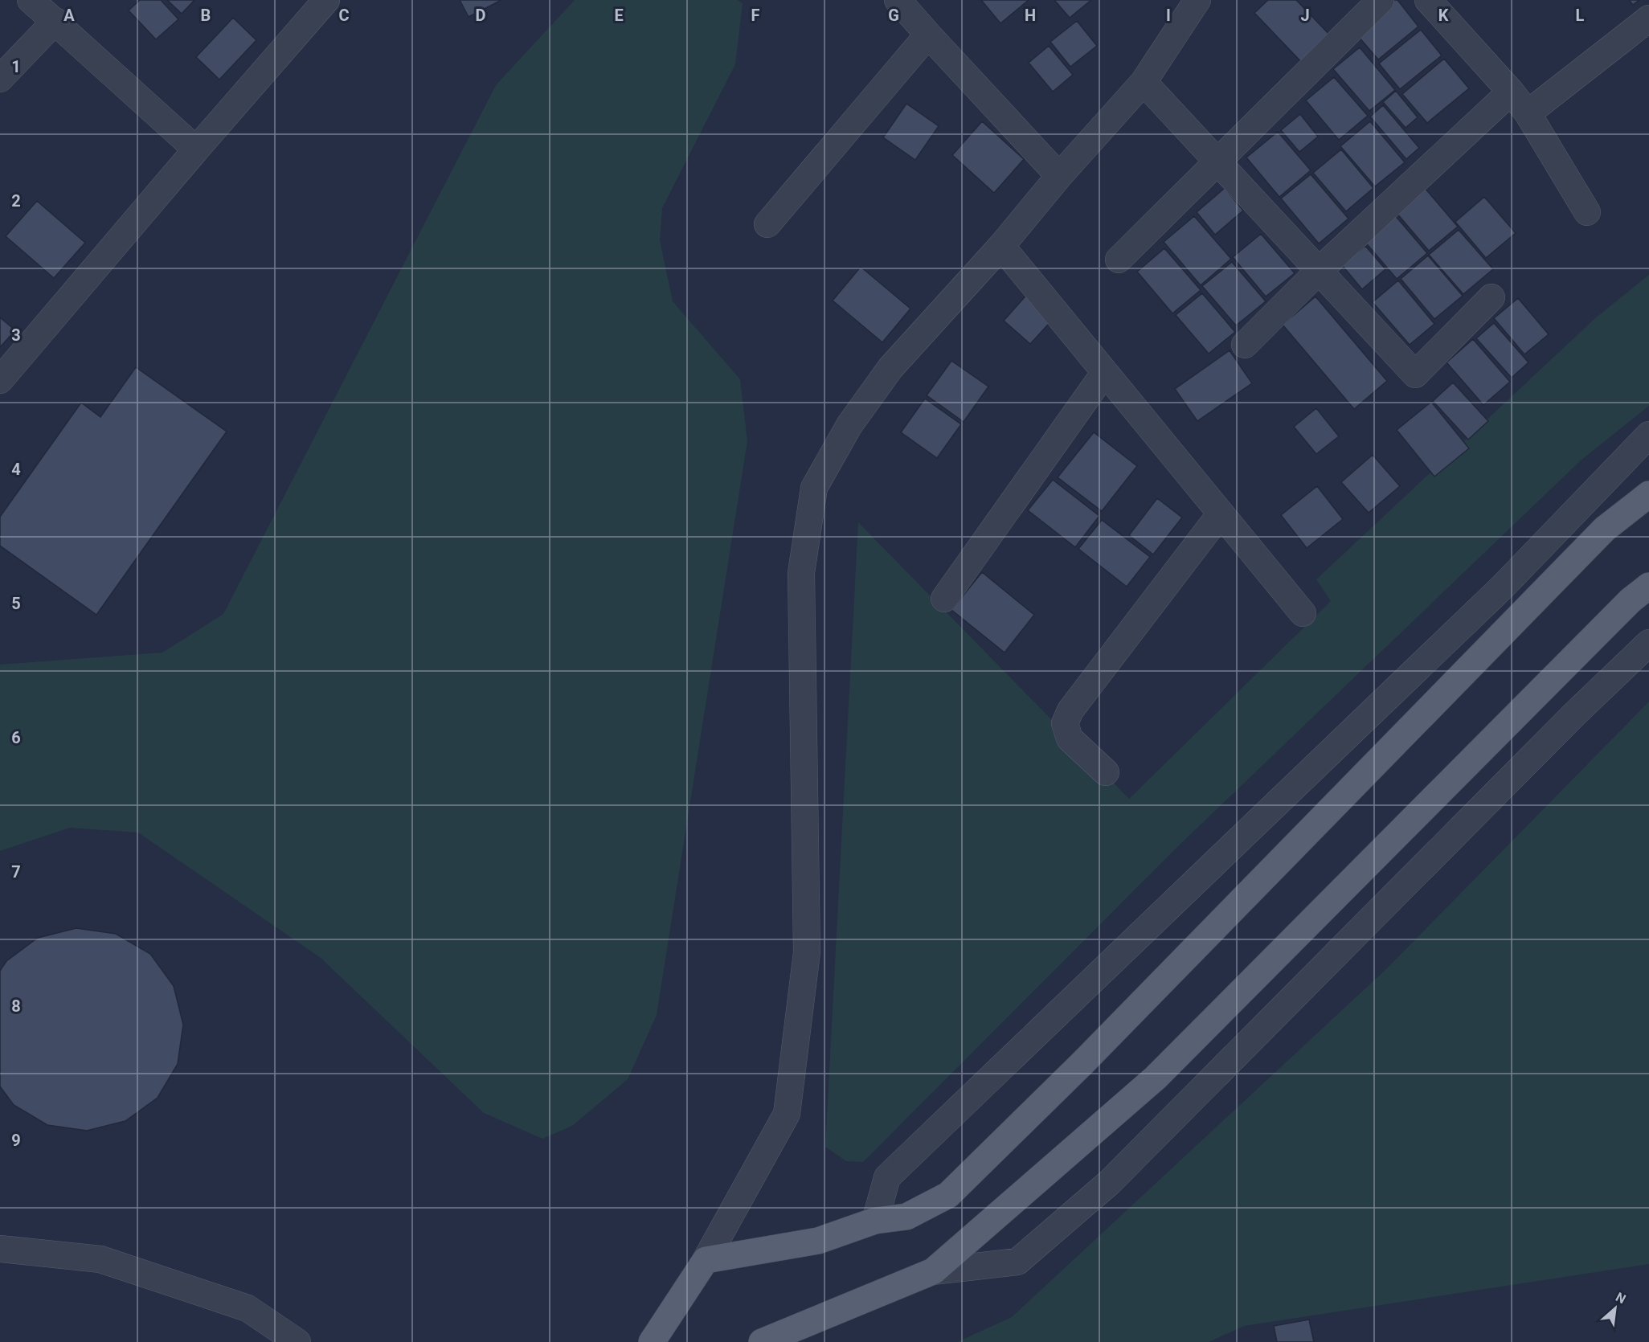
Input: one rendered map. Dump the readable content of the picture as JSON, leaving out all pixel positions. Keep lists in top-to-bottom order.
{
  "north": "top right",
  "grid": {
    "columns": [
      "A",
      "B",
      "C",
      "D",
      "E",
      "F",
      "G",
      "H",
      "I",
      "J",
      "K",
      "L"
    ],
    "rows": [
      "1",
      "2",
      "3",
      "4",
      "5",
      "6",
      "7",
      "8",
      "9"
    ]
  }
}
